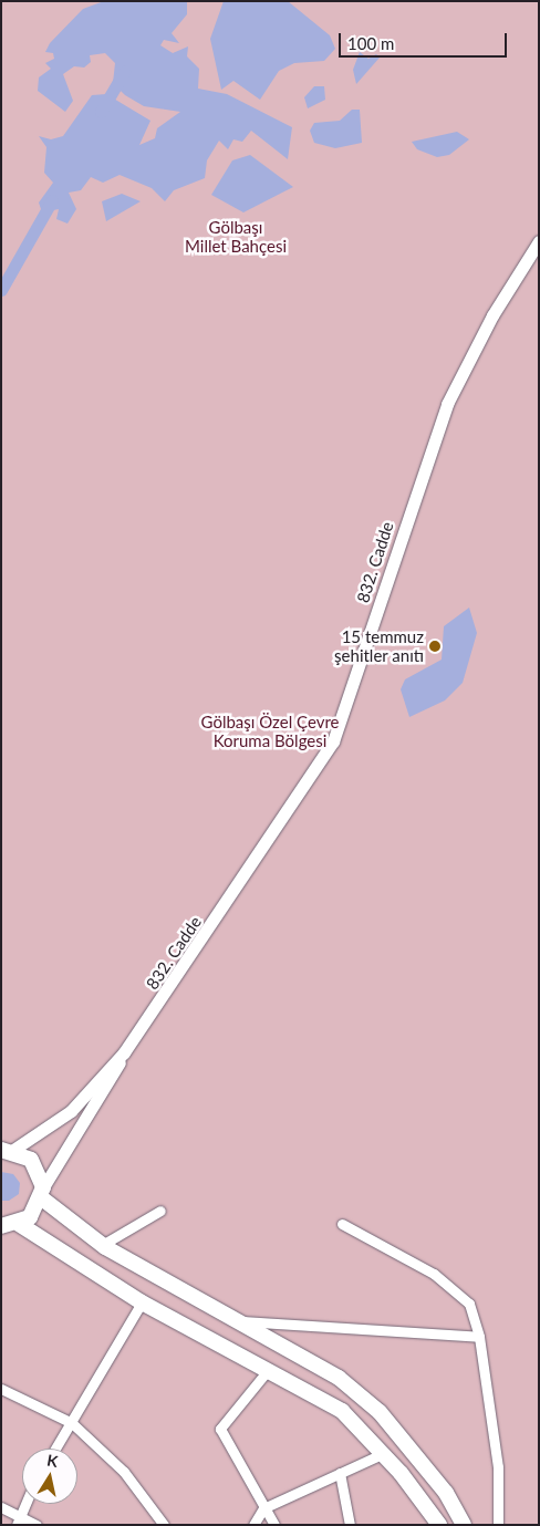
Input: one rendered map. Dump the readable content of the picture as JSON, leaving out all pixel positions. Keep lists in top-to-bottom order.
{
  "streets": {
    "street": ["832. Cadde"]
  },
  "parks": ["Gölbaşı Millet Bahçesi", "Gölbaşı Özel Çevre Koruma Bölgesi"],
  "places": ["15 temmuz şehitler anıtı"],
  "scale_bar": "100 m",
  "north": "top"
}
